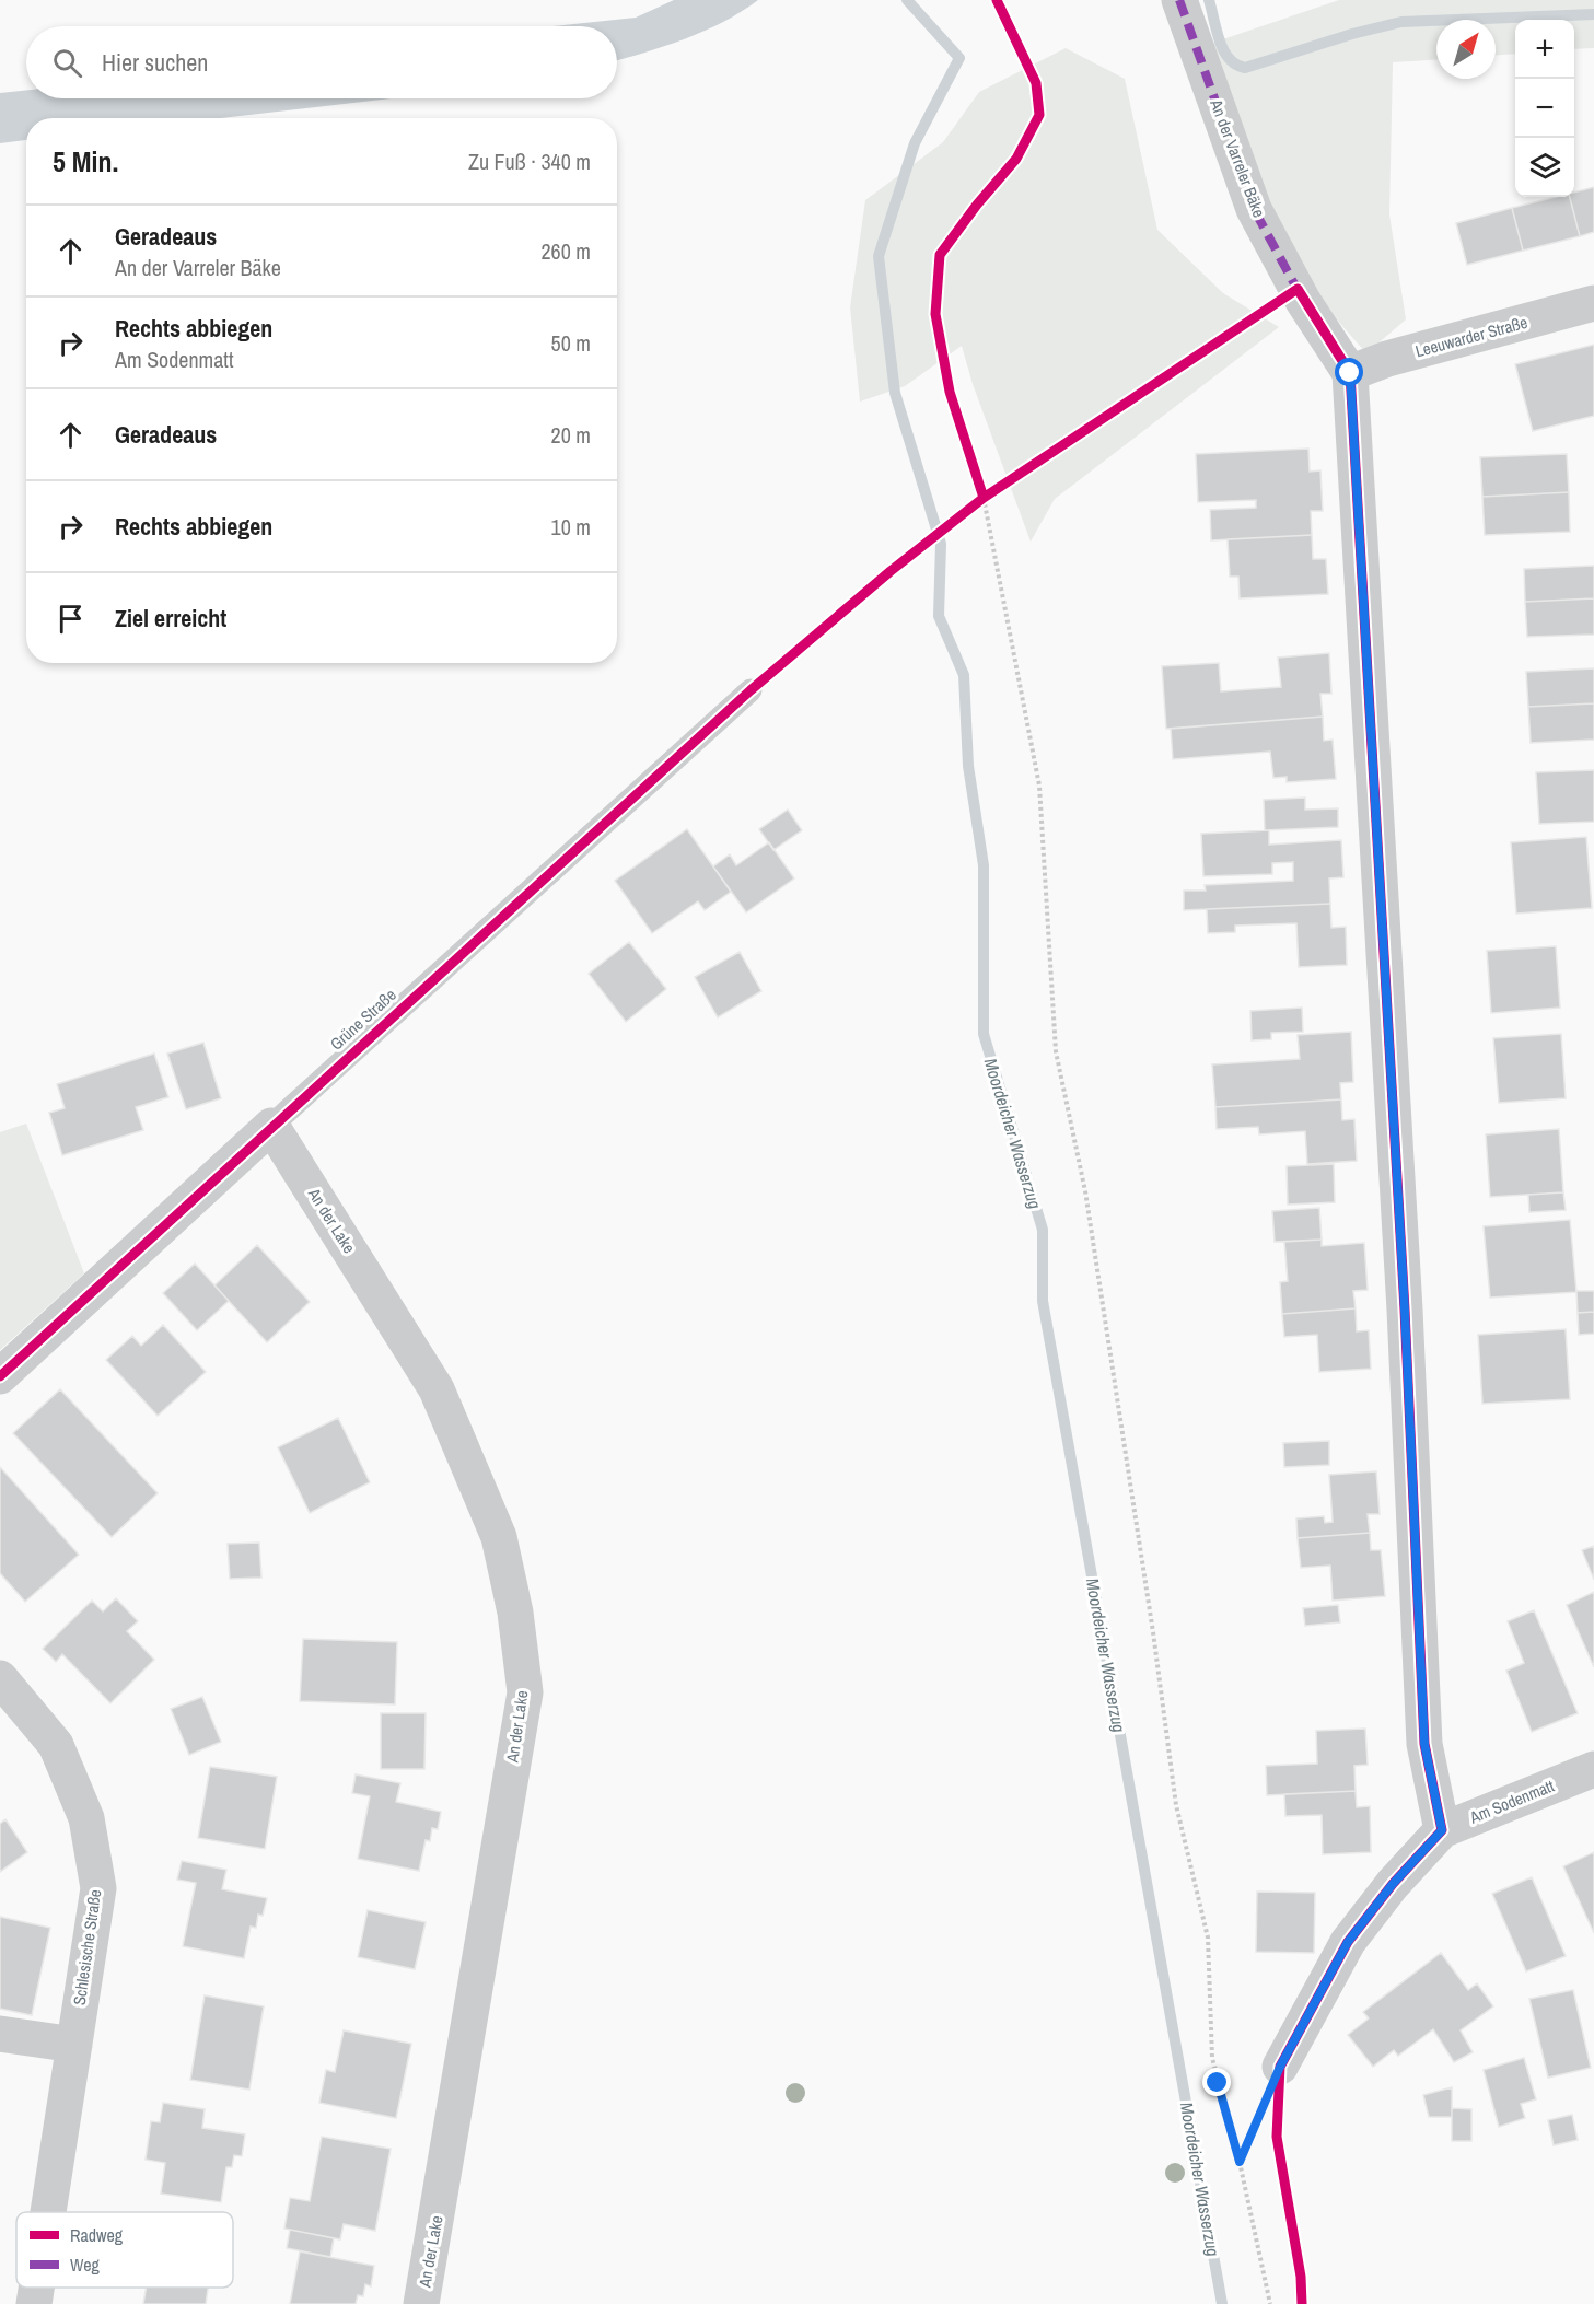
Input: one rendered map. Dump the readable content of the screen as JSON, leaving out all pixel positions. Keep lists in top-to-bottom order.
{
  "streets": {
    "street": [
      "An der Varreler Bäke",
      "Leeuwarder Straße",
      "Grüne Straße",
      "An der Lake",
      "Am Sodenmatt",
      "Schlesische Straße"
    ]
  },
  "crossings": [
    ["An der Varreler Bäke", "Leeuwarder Straße"],
    ["An der Varreler Bäke", "Am Sodenmatt"],
    ["Grüne Straße", "An der Lake"]
  ],
  "water": ["Moordeicher Wasserzug"],
  "legend": ["Radweg", "Weg"],
  "north": "top right",
  "page": {
    "map_buttons": ["+", "−"],
    "search": "Hier suchen",
    "heading": ["5 Min.", "Zu Fuß · 340 m"],
    "list": [
      ["Geradeaus", "An der Varreler Bäke", "260 m"],
      ["Rechts abbiegen", "Am Sodenmatt", "50 m"],
      ["Geradeaus", "20 m"],
      ["Rechts abbiegen", "10 m"],
      "Ziel erreicht"
    ]
  }
}
